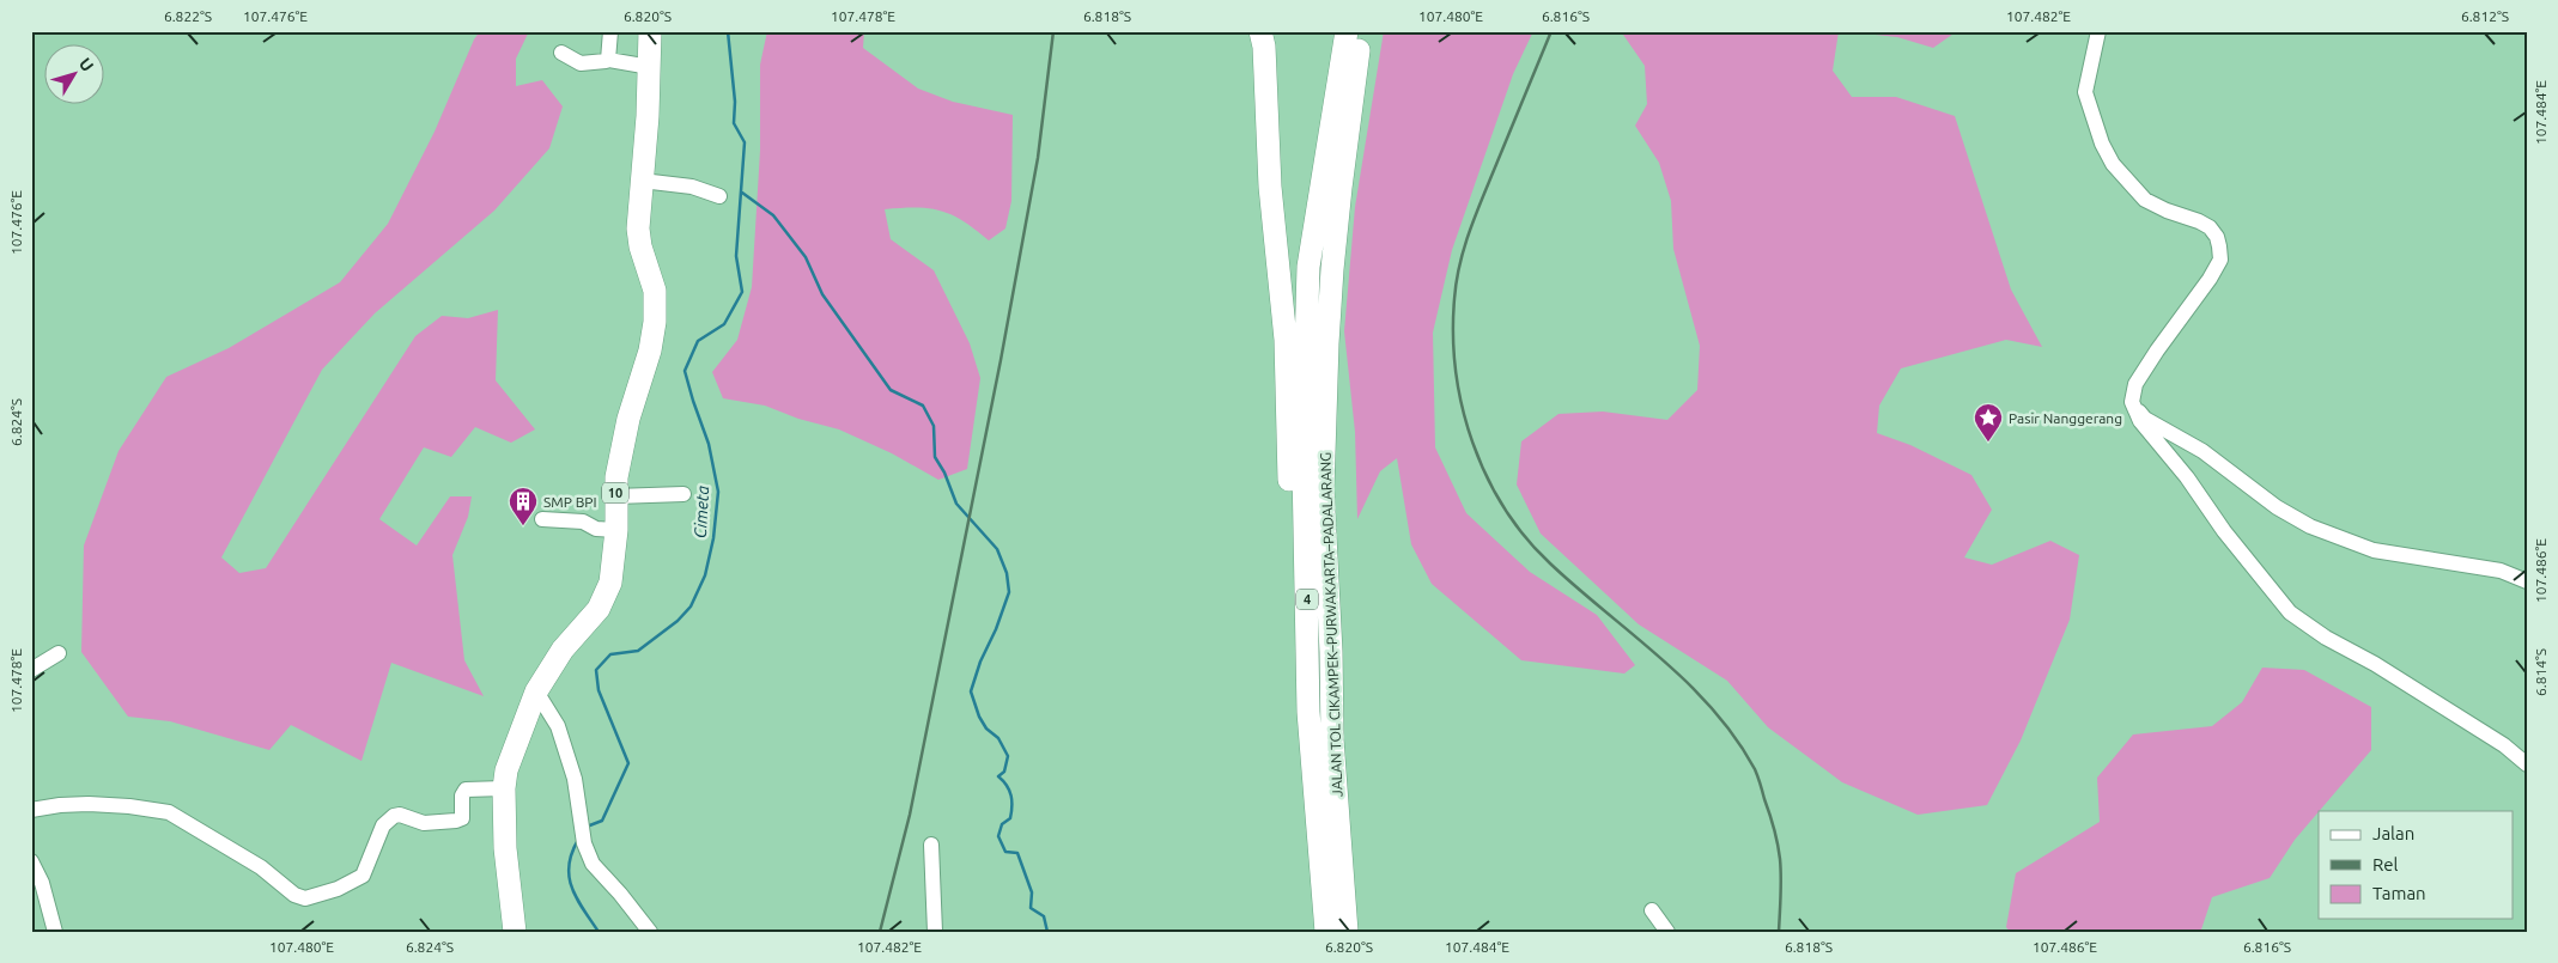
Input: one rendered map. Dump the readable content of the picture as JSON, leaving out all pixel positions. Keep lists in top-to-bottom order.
{
  "streets": {
    "highway": ["10", "4", "JALAN TOL CIKAMPEK–PURWAKARTA–PADALARANG"]
  },
  "water": ["Cimeta"],
  "places": {
    "place": ["Pasir Nanggerang"],
    "building": ["SMP BPI"]
  },
  "legend": ["Jalan", "Rel", "Taman"],
  "north": "top right",
  "coordinates": [
    "6.822°S",
    "107.476°E",
    "6.820°S",
    "107.478°E",
    "6.818°S",
    "107.480°E",
    "6.816°S",
    "107.482°E",
    "6.812°S",
    "107.484°E",
    "6.824°S",
    "107.486°E",
    "6.814°S"
  ]
}
